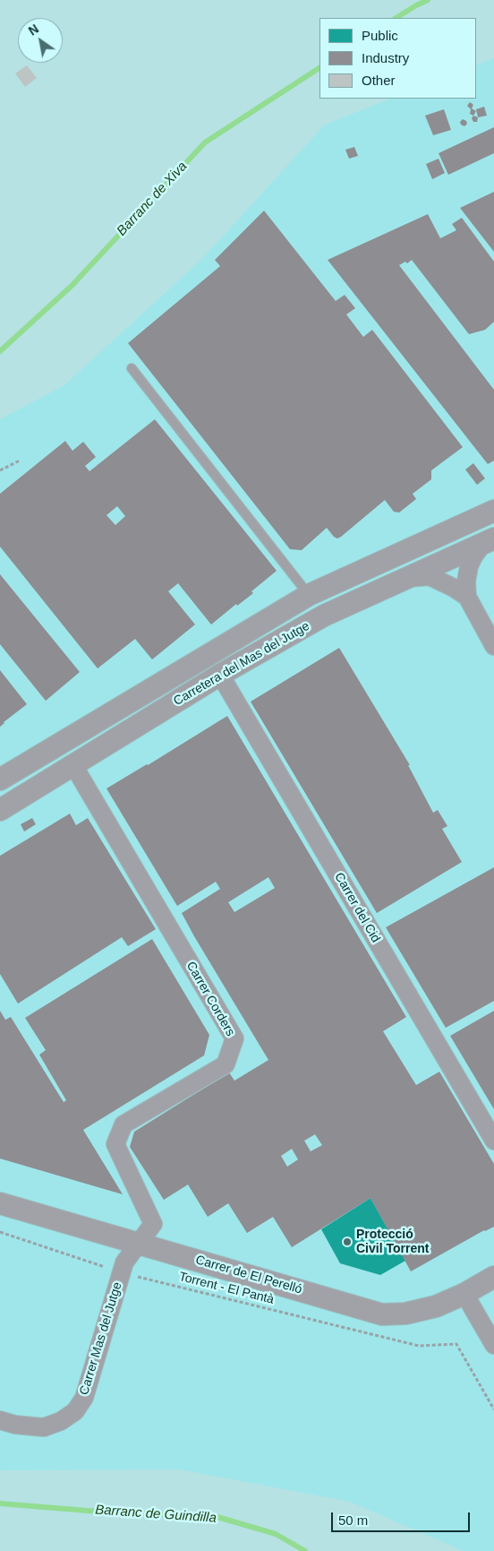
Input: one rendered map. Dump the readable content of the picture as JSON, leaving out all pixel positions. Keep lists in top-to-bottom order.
{
  "streets": {
    "street": [
      "Carretera del Mas del Jutge",
      "Carrer del Cid",
      "Carrer Corders",
      "Carrer de El Perelló",
      "Carrer Mas del Jutge"
    ],
    "path": ["Torrent - El Pantà"]
  },
  "crossings": [
    ["Carretera del Mas del Jutge", "Carrer del Cid"],
    ["Carretera del Mas del Jutge", "Carrer Corders"],
    ["Carrer Corders", "Carrer de El Perelló"],
    ["Carrer Corders", "Carrer Mas del Jutge"],
    ["Carrer de El Perelló", "Carrer Mas del Jutge"],
    ["Torrent - El Pantà", "Carrer Mas del Jutge"]
  ],
  "water": ["Barranc de Xiva", "Barranc de Guindilla"],
  "places": ["Protecció Civil Torrent"],
  "legend": ["Public", "Industry", "Other"],
  "scale_bar": "50 m",
  "north": "top left"
}
